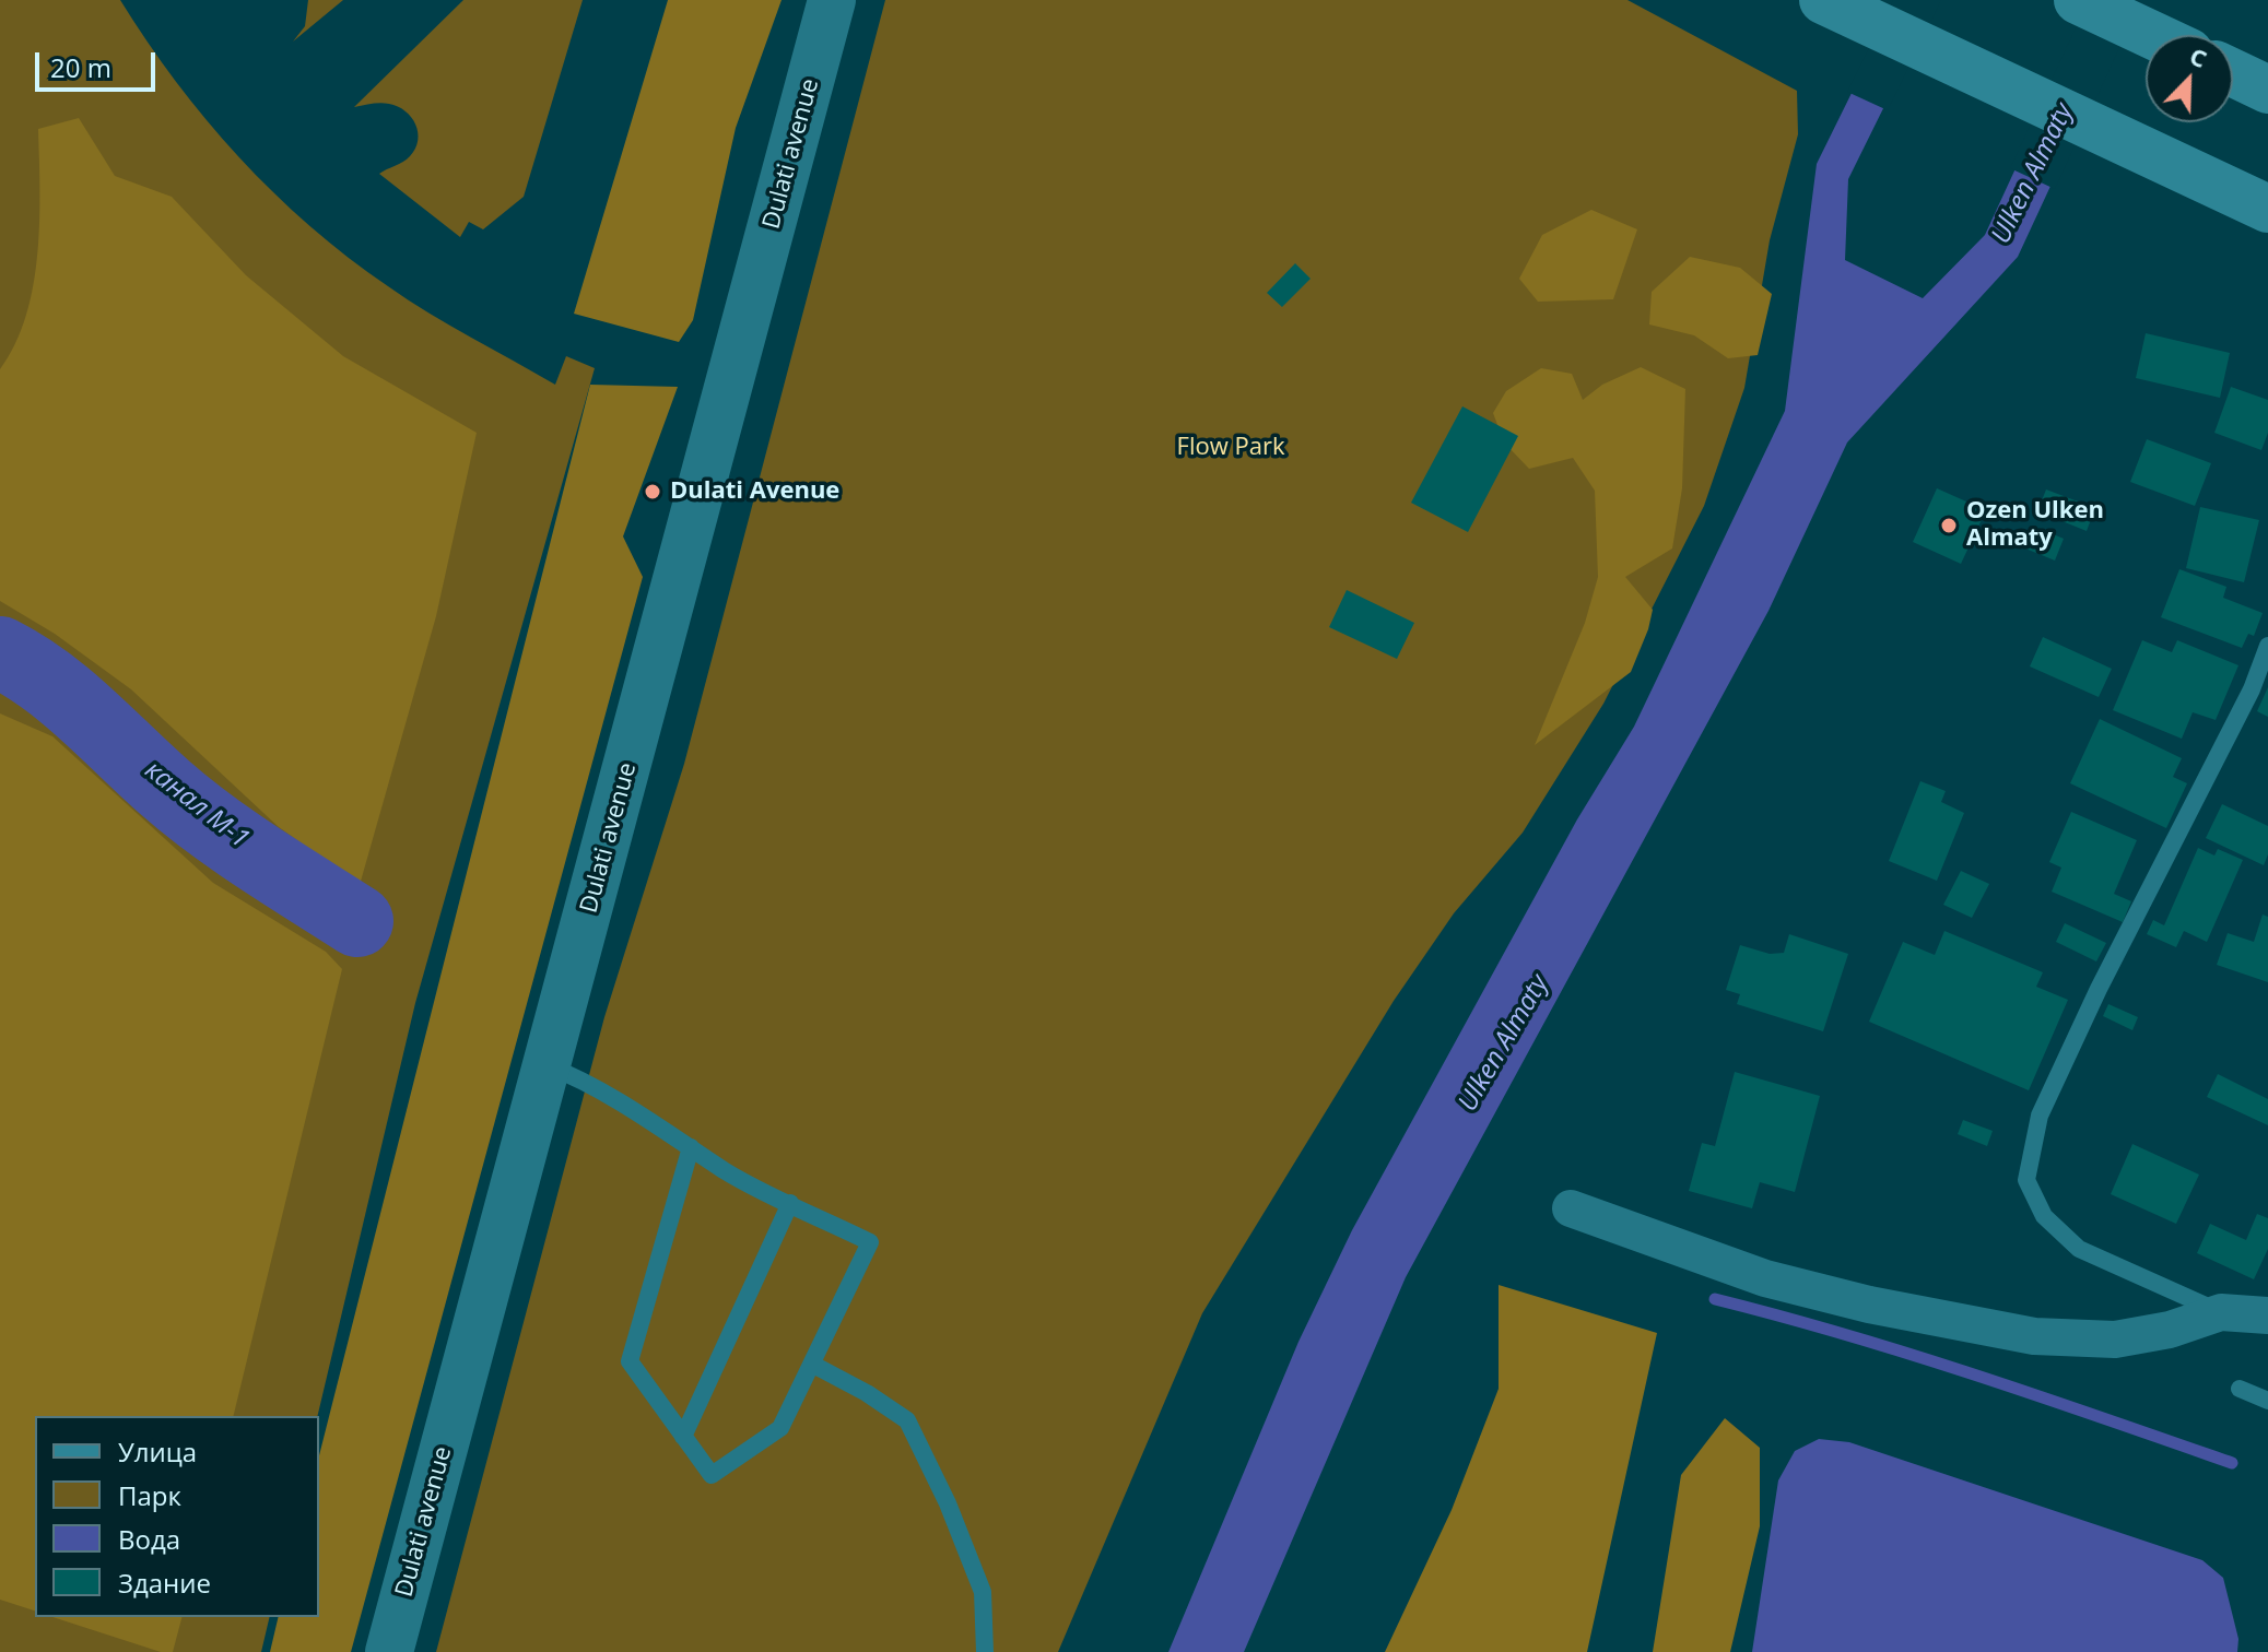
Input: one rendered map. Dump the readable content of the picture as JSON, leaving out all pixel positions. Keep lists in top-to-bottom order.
{
  "streets": {
    "main road": ["Dulati avenue"]
  },
  "water": ["Ulken Almaty", "канал М-1"],
  "parks": ["Flow Park"],
  "places": ["Dulati Avenue", "Ozen Ulken Almaty"],
  "legend": [
    "Улица",
    "Парк",
    "Вода",
    "Здание"
  ],
  "scale_bar": "20 m",
  "north": "top right"
}
